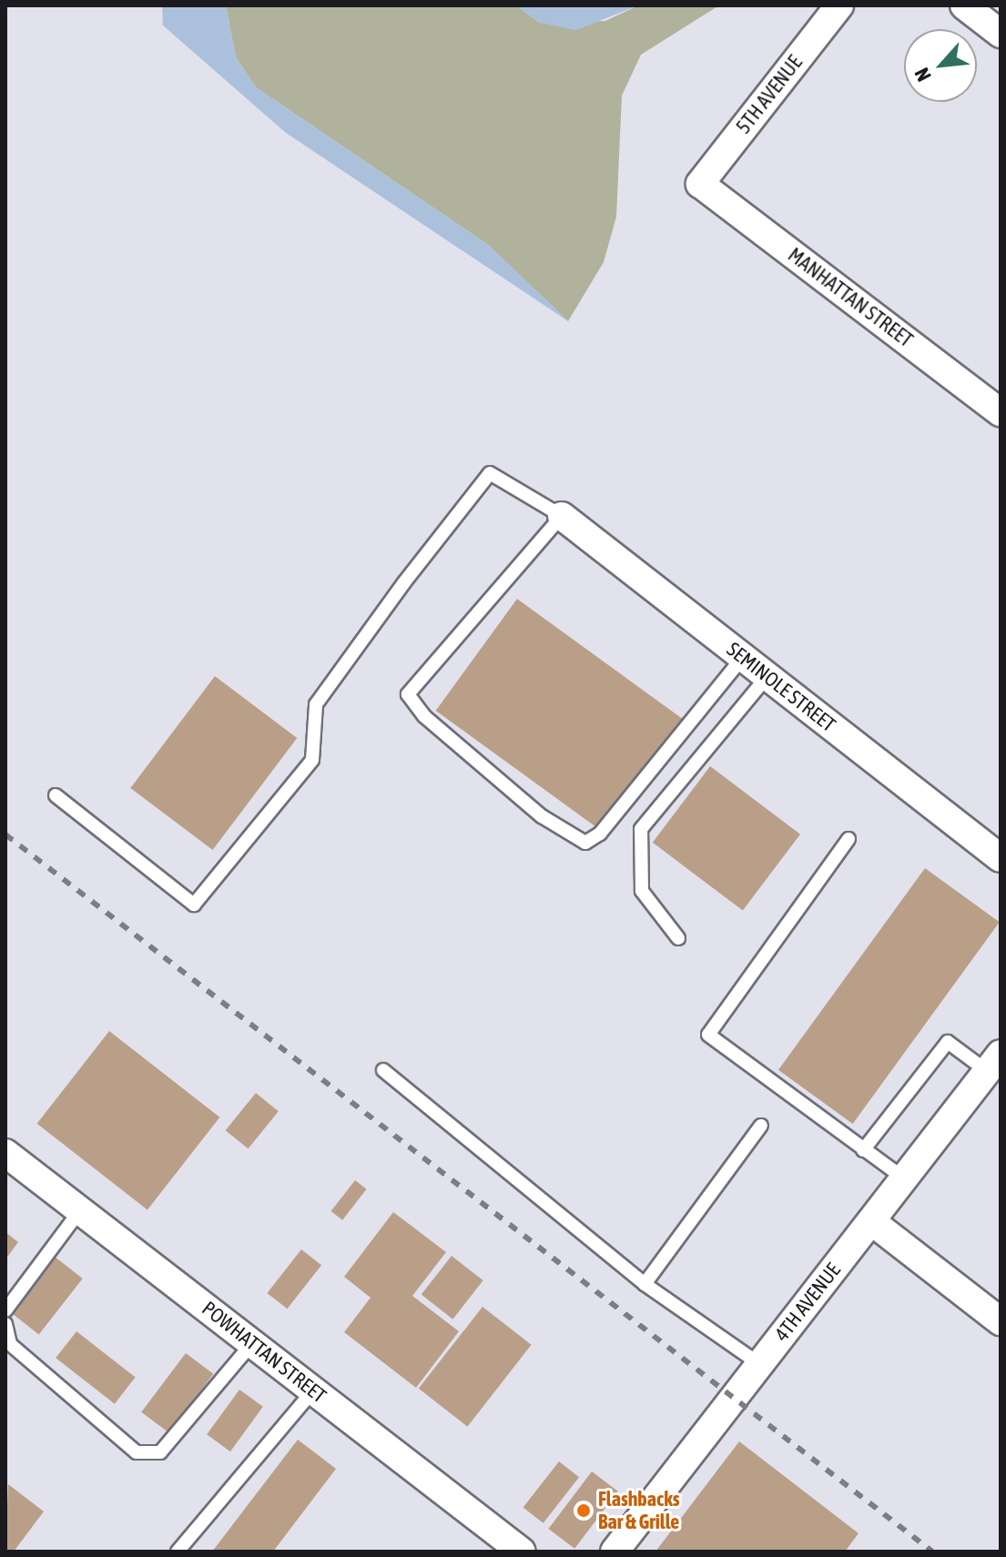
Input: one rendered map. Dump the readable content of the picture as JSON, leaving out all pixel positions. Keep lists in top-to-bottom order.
{
  "streets": {
    "street": [
      "5TH AVENUE",
      "MANHATTAN STREET",
      "SEMINOLE STREET",
      "4TH AVENUE",
      "POWHATTAN STREET"
    ]
  },
  "crossings": [
    ["5TH AVENUE", "MANHATTAN STREET"]
  ],
  "places": ["Flashbacks Bar & Grille"],
  "north": "bottom left"
}
